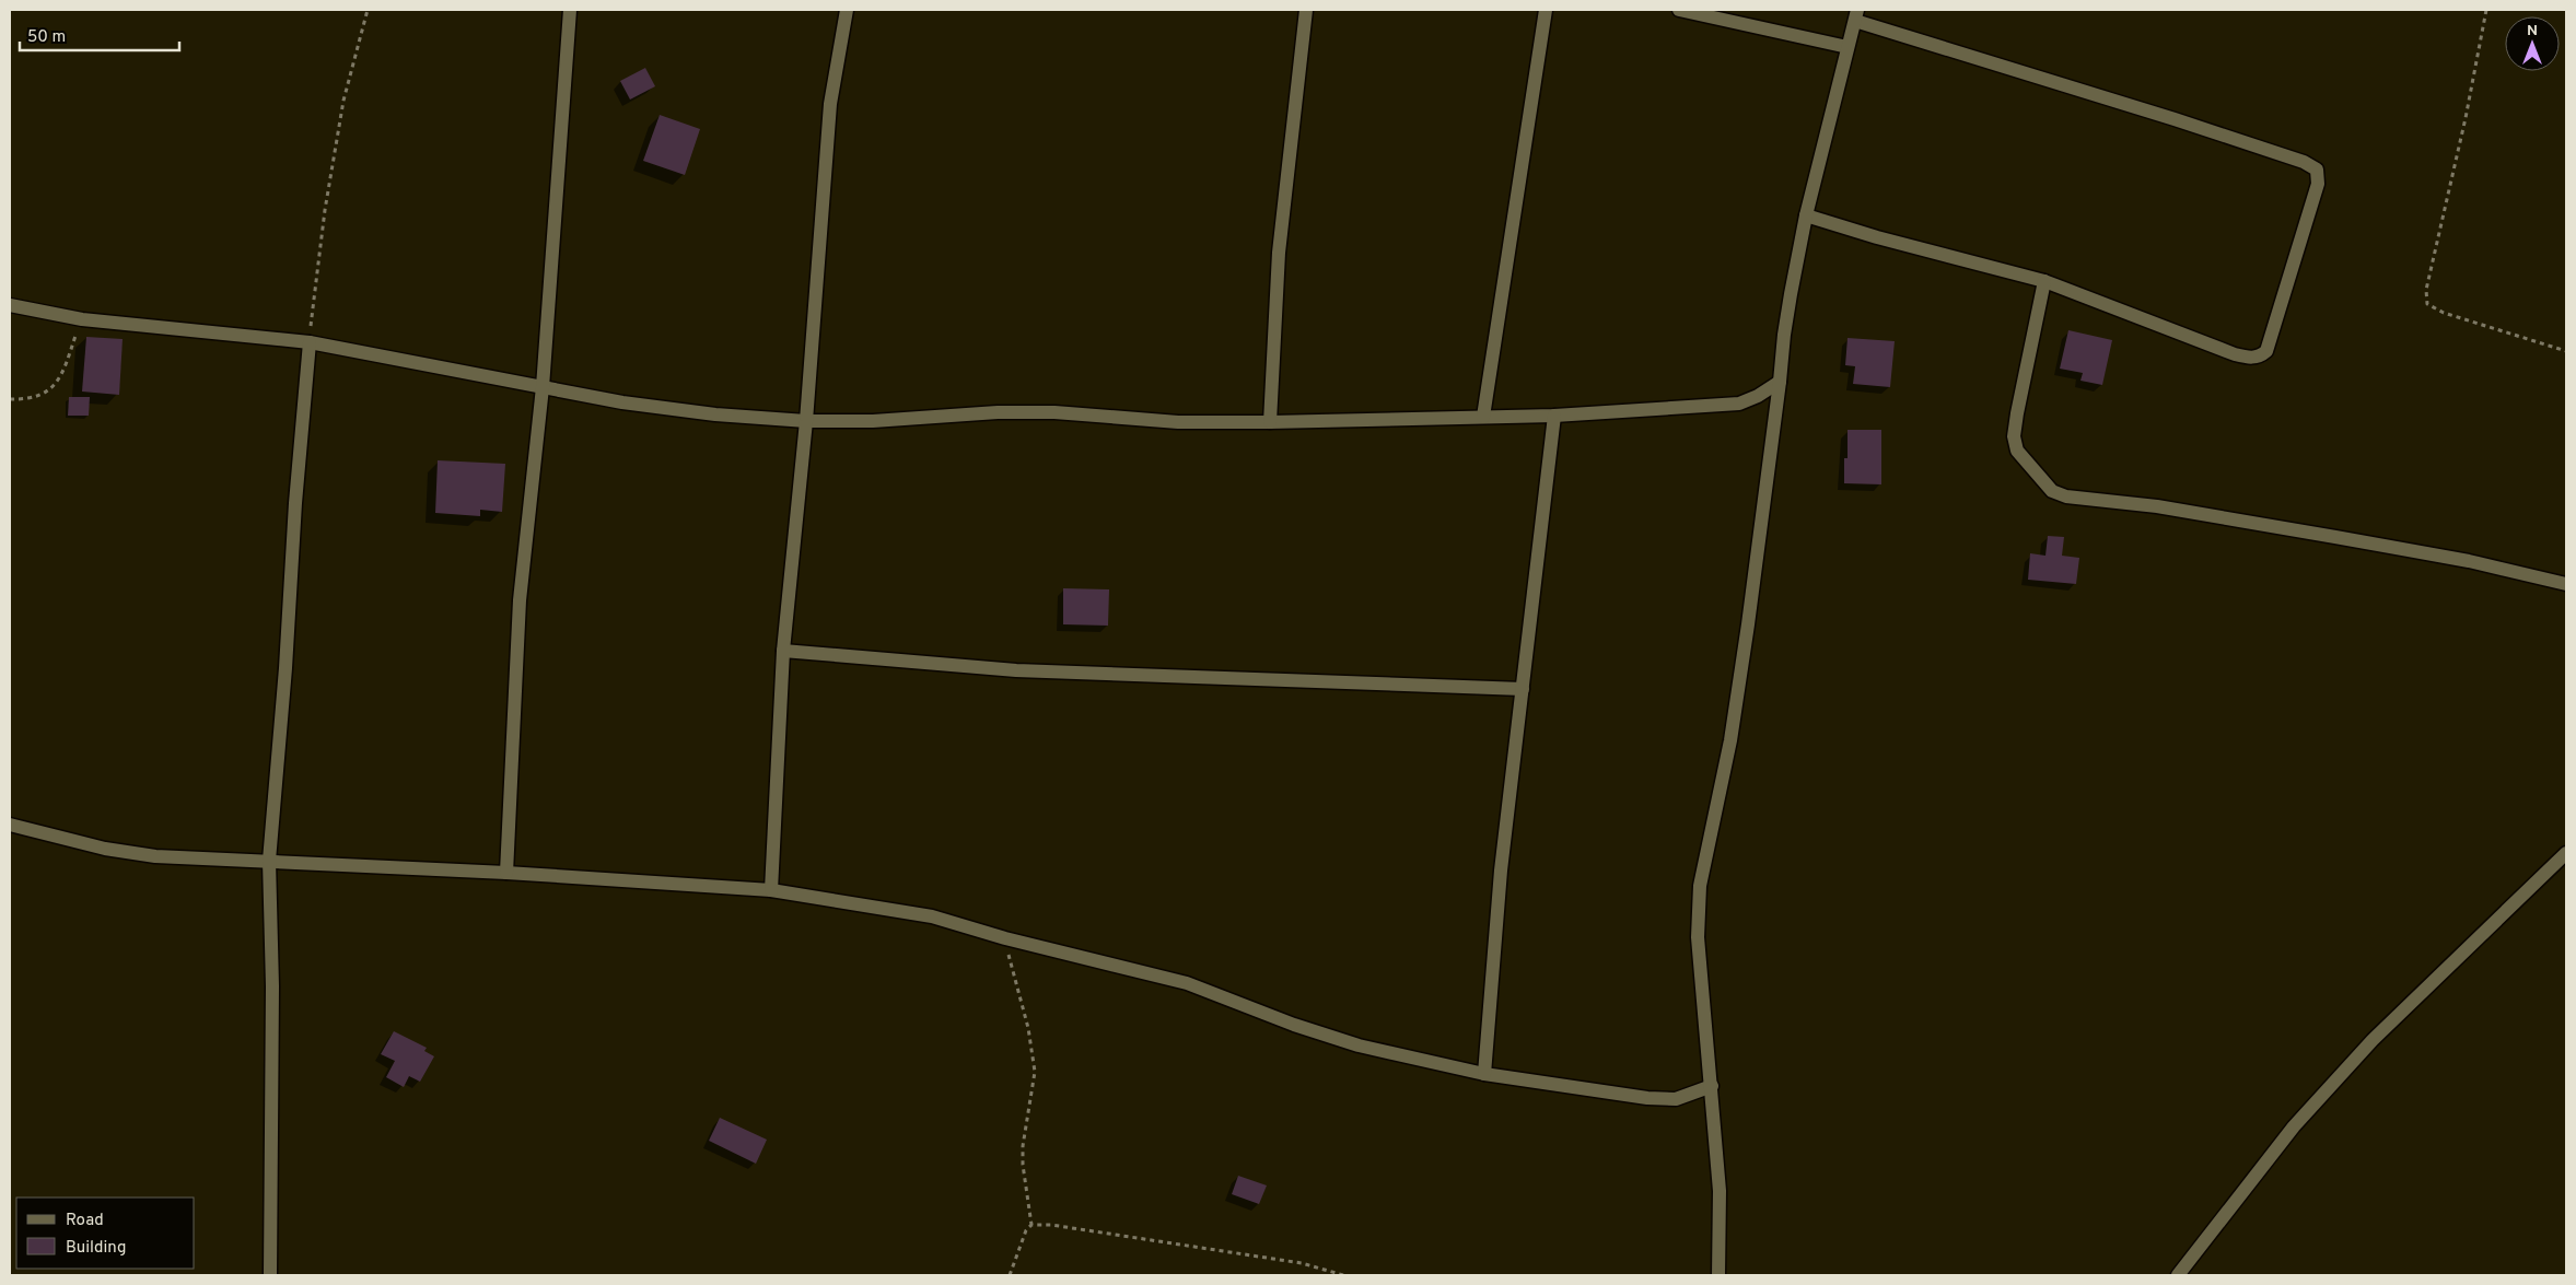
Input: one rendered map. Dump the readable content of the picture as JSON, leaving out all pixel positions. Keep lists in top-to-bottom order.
{
  "legend": ["Road", "Building"],
  "scale_bar": "50 m",
  "north": "top"
}
